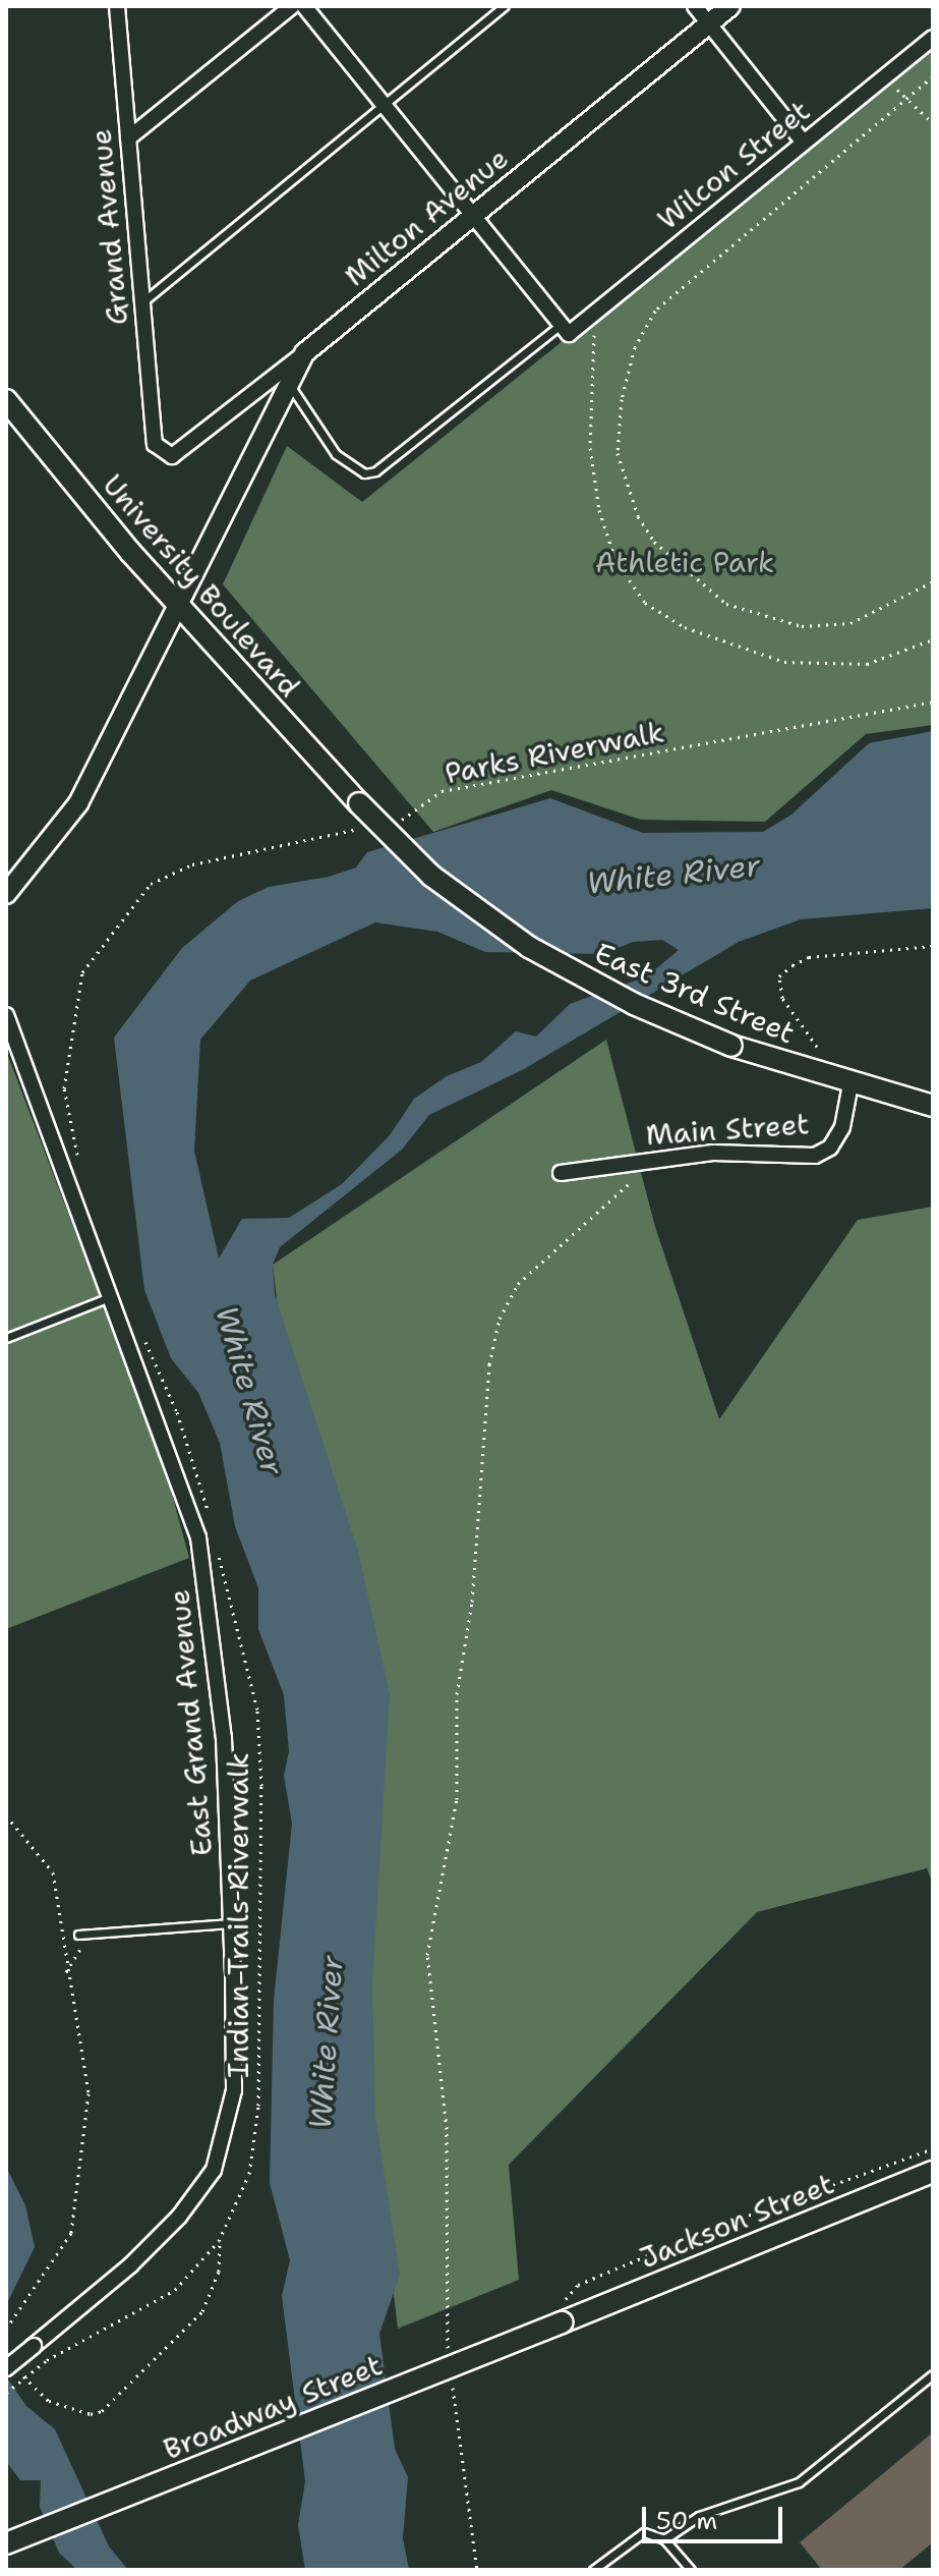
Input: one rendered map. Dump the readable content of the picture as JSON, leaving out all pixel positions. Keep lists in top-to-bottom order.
{
  "streets": {
    "main road": [
      "University Boulevard",
      "East 3rd Street",
      "Jackson Street",
      "Broadway Street"
    ],
    "street": [
      "Wilcon Street",
      "Milton Avenue",
      "Grand Avenue",
      "Main Street",
      "East Grand Avenue"
    ],
    "path": ["Parks Riverwalk", "Indian Trails Riverwalk"]
  },
  "crossings": [
    ["Milton Avenue", "Grand Avenue"],
    ["University Boulevard", "East 3rd Street"],
    ["East 3rd Street", "Main Street"],
    ["Jackson Street", "Broadway Street"]
  ],
  "water": ["White River"],
  "parks": ["Athletic Park"],
  "scale_bar": "50 m"
}
